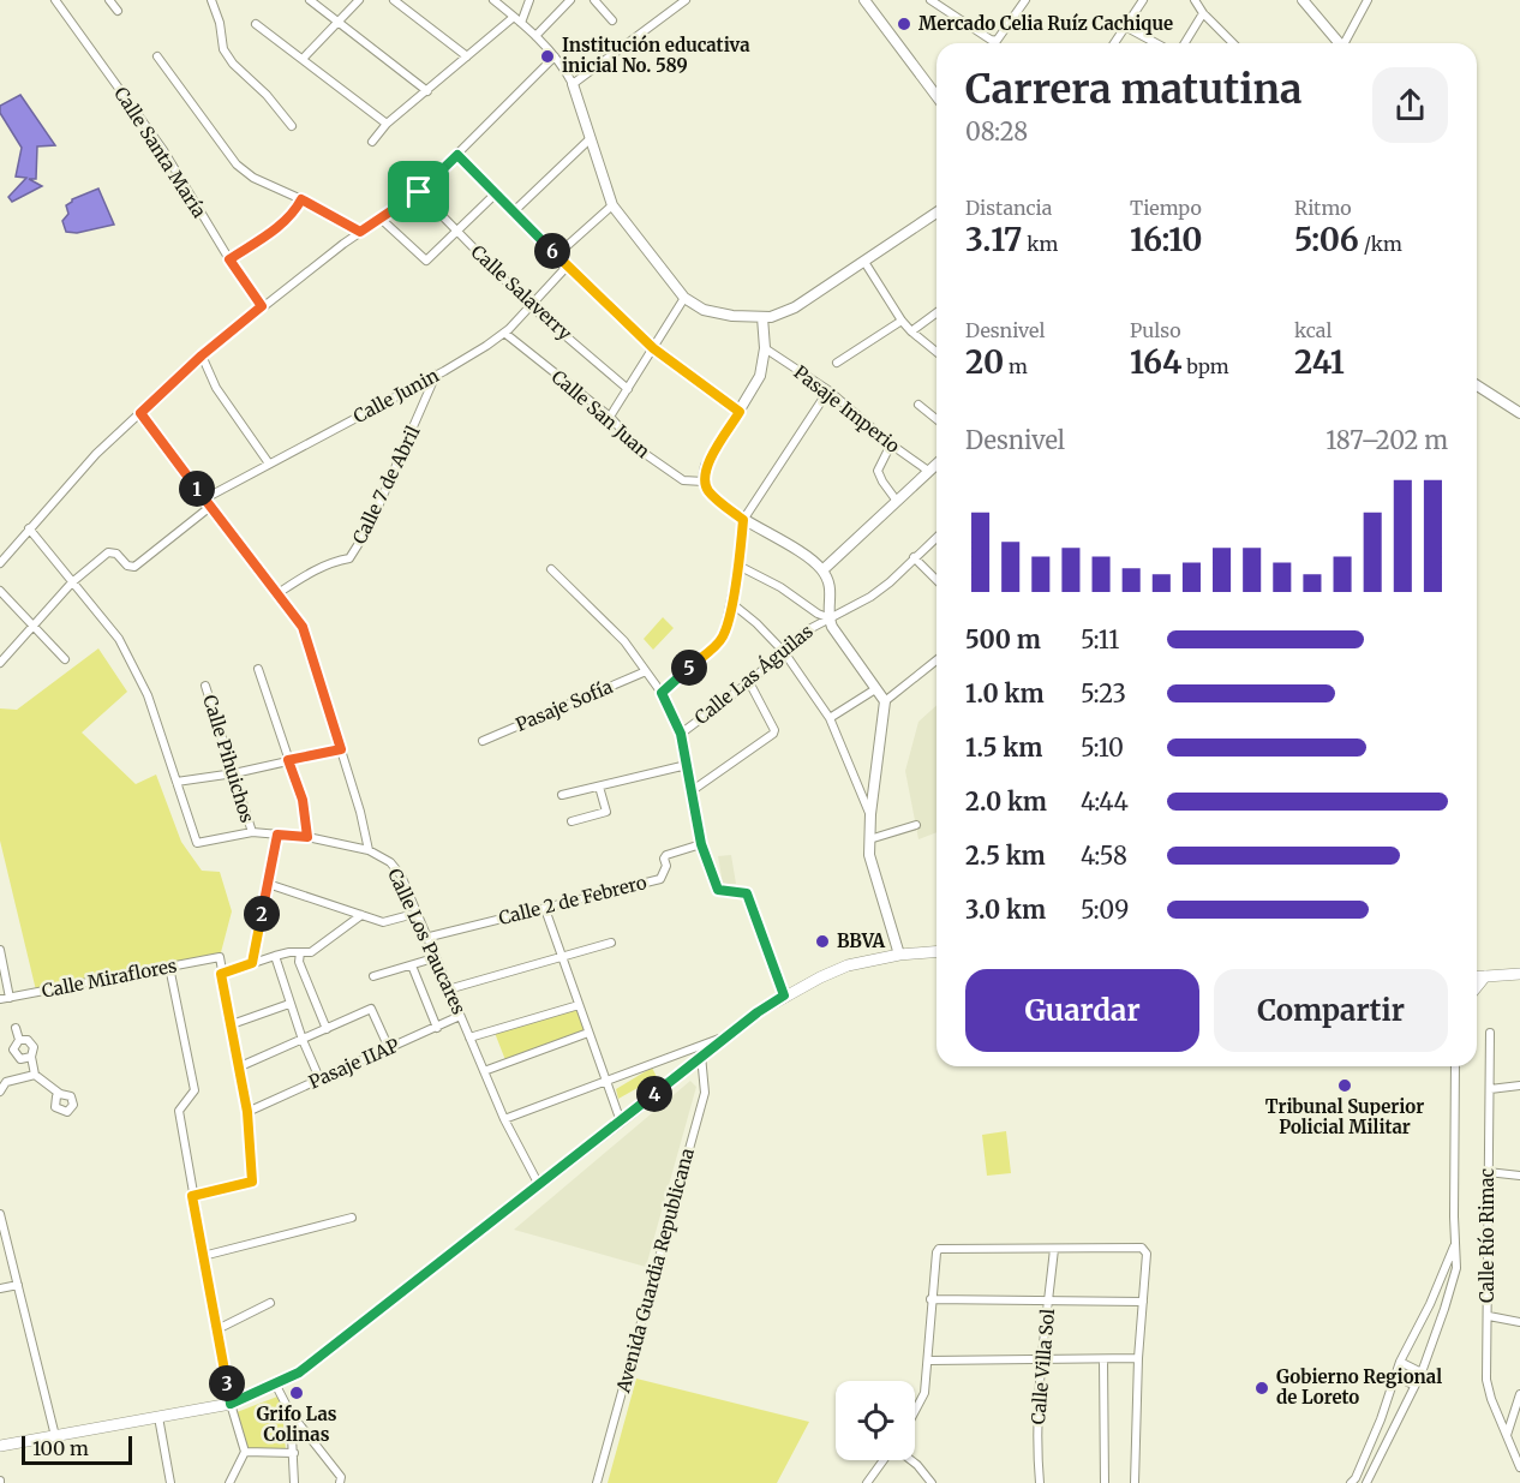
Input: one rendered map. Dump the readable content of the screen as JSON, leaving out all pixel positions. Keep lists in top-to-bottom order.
{
  "streets": {
    "street": [
      "Calle Santa María",
      "Calle Salaverry",
      "Calle Junin",
      "Pasaje Imperio",
      "Calle San Juan",
      "Calle 7 de Abril",
      "Calle Las Águilas",
      "Pasaje Sofía",
      "Calle Pihuichos",
      "Calle 2 de Febrero",
      "Calle Los Paucares",
      "Calle Miraflores",
      "Pasaje IIAP",
      "Calle Río Rimac",
      "Avenida Guardia Republicana",
      "Calle Villa Sol"
    ]
  },
  "crossings": [
    ["Calle Salaverry", "Calle Junin"],
    ["Calle Junin", "Calle San Juan"],
    ["Calle Junin", "Calle 7 de Abril"],
    ["Calle 2 de Febrero", "Calle Los Paucares"],
    ["Calle Los Paucares", "Pasaje IIAP"]
  ],
  "places": [
    "Mercado Celia Ruíz Cachique",
    "Institución educativa inicial No. 589",
    "BBVA",
    "Tribunal Superior Policial Militar",
    "Gobierno Regional de Loreto",
    "Grifo Las Colinas"
  ],
  "scale_bar": "100 m",
  "page": {
    "heading": ["Carrera matutina", "08:28"],
    "stats": [
      ["Distancia", "3.17 km"],
      ["Tiempo", "16:10"],
      ["Ritmo", "5:06 /km"],
      ["Desnivel", "20 m"],
      ["Pulso", "164 bpm"],
      ["kcal", "241"]
    ],
    "pins": [
      "6",
      "1",
      "5",
      "2",
      "4",
      "3"
    ],
    "chart": ["Desnivel", "187–202 m"],
    "list": [
      {
        "name": "500 m",
        "note": "5:11"
      },
      {
        "name": "1.0 km",
        "note": "5:23"
      },
      {
        "name": "1.5 km",
        "note": "5:10"
      },
      {
        "name": "2.0 km",
        "note": "4:44"
      },
      {
        "name": "2.5 km",
        "note": "4:58"
      },
      {
        "name": "3.0 km",
        "note": "5:09"
      }
    ],
    "buttons": ["Guardar", "Compartir"],
    "scale": "100 m"
  }
}
